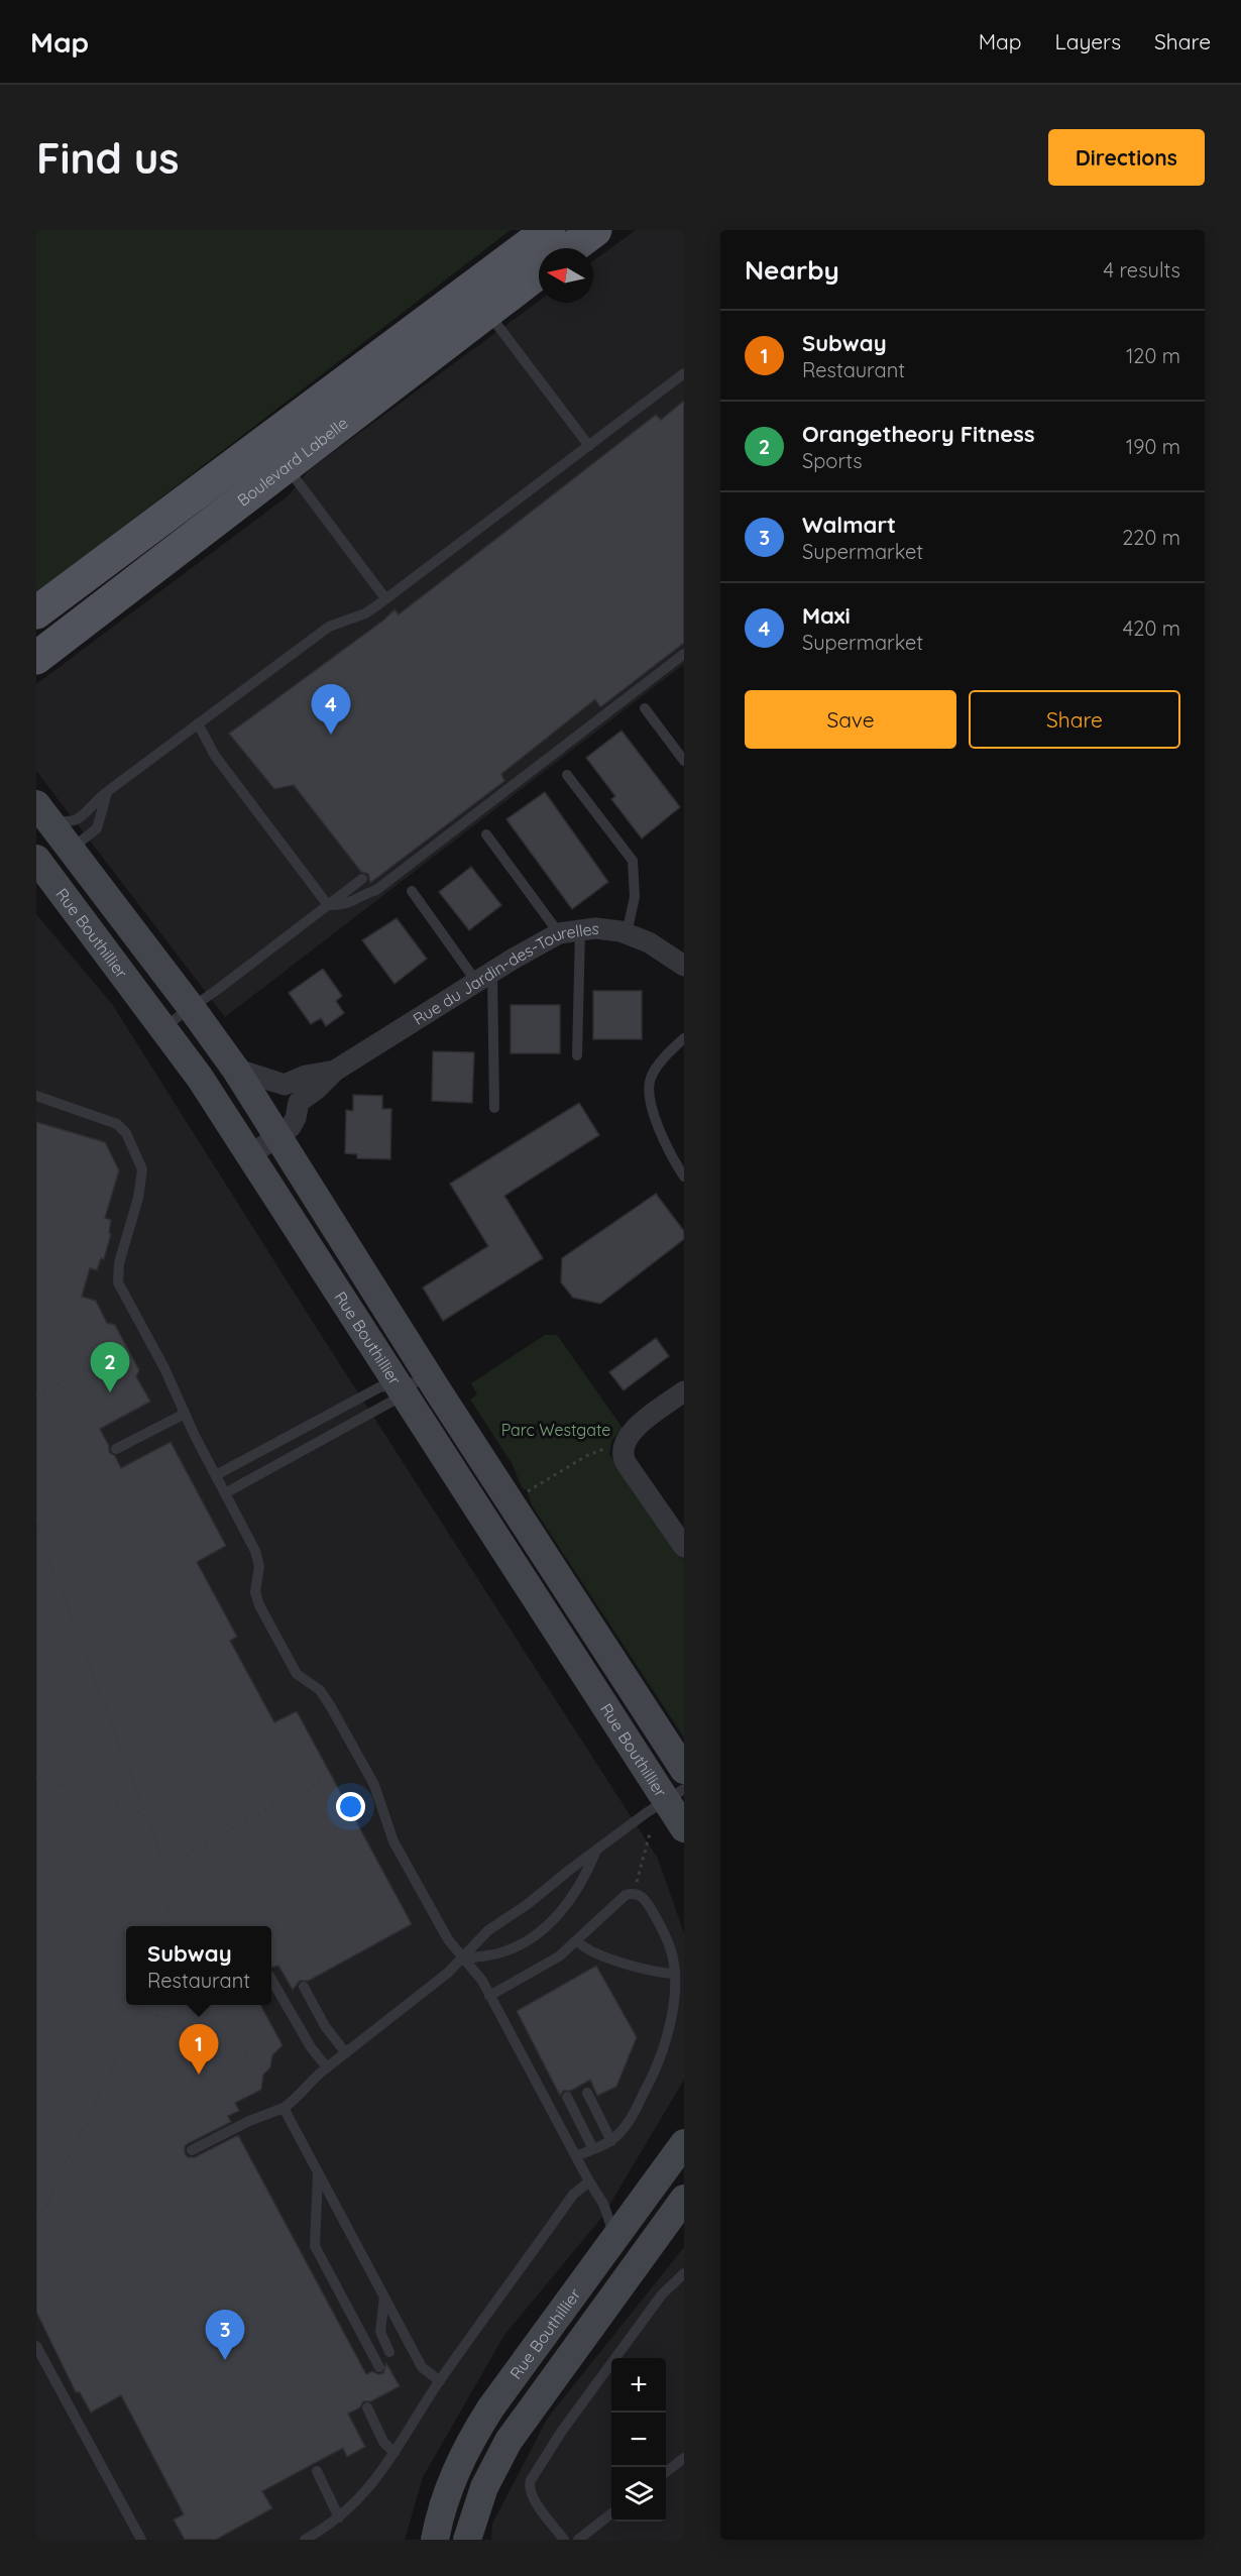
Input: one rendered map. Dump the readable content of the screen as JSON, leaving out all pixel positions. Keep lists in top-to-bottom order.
{
  "streets": {
    "main road": ["Boulevard Labelle"],
    "street": ["Rue Bouthillier", "Rue du Jardin-des-Tourelles"]
  },
  "crossings": [
    ["Rue Bouthillier", "Rue du Jardin-des-Tourelles"]
  ],
  "parks": ["Parc Westgate"],
  "north": "left",
  "page": {
    "header": "Map",
    "nav": ["Map", "Layers", "Share"],
    "buttons": [
      "Directions",
      ["Save", "Share"]
    ],
    "title": "Find us",
    "heading": ["Nearby", "4 results"],
    "list": [
      {
        "mark": "1",
        "name": "Subway",
        "note": "Restaurant",
        "value": "120 m"
      },
      {
        "mark": "2",
        "name": "Orangetheory Fitness",
        "note": "Sports",
        "value": "190 m"
      },
      {
        "mark": "3",
        "name": "Walmart",
        "note": "Supermarket",
        "value": "220 m"
      },
      {
        "mark": "4",
        "name": "Maxi",
        "note": "Supermarket",
        "value": "420 m"
      }
    ],
    "pins": [
      "4",
      "2",
      "1",
      "3"
    ],
    "popup": ["Subway", "Restaurant"],
    "map_buttons": ["+", "−"]
  }
}
